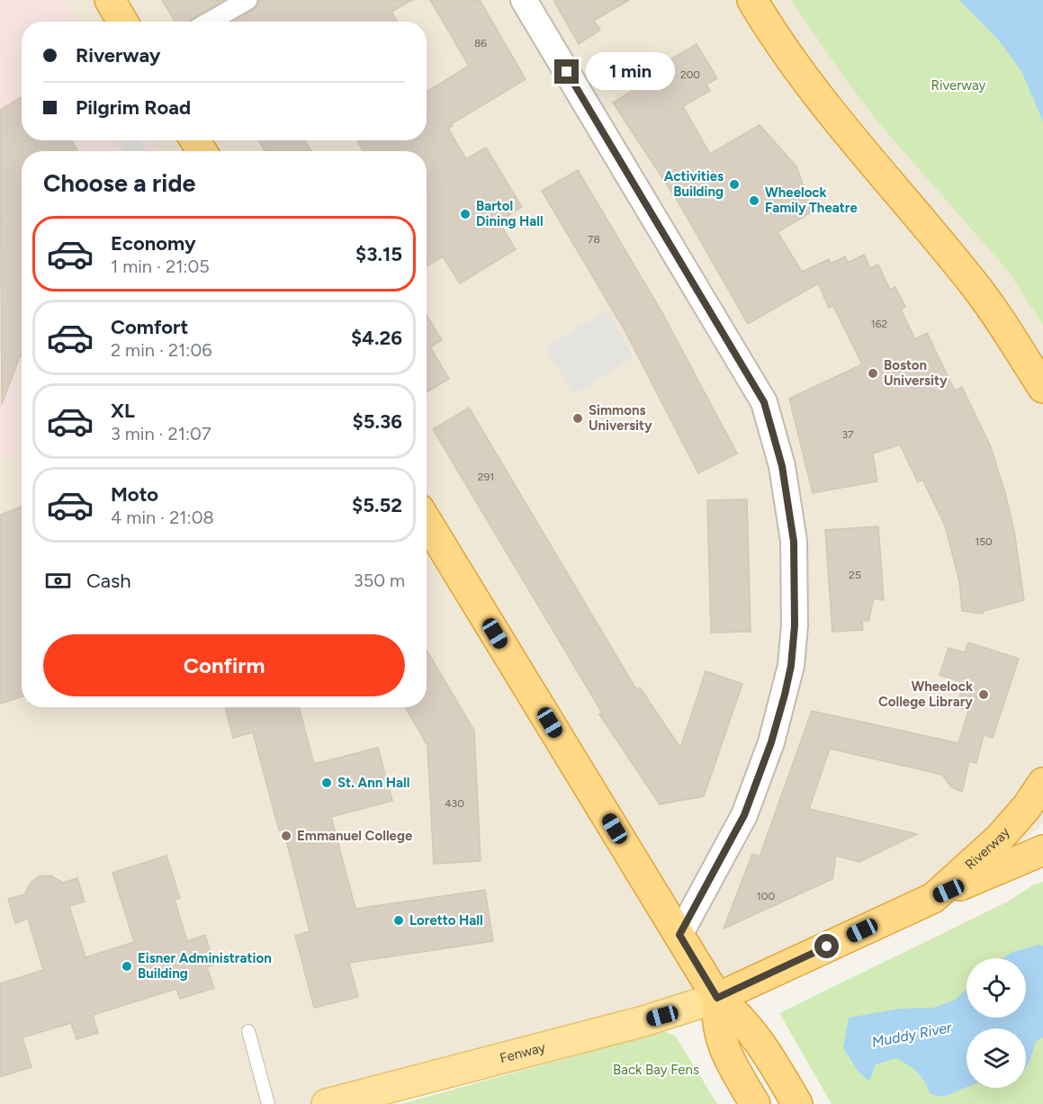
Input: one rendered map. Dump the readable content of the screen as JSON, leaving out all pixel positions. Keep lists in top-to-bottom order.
{
  "streets": {
    "highway": ["Riverway"],
    "main road": ["Fenway"]
  },
  "crossings": [
    ["Riverway", "Fenway"]
  ],
  "water": ["Muddy River"],
  "parks": ["Riverway", "Back Bay Fens"],
  "places": [
    "Activities Building",
    "Wheelock Family Theatre",
    "Bartol Dining Hall",
    "Boston University",
    "Simmons University",
    "Wheelock College Library",
    "St. Ann Hall",
    "Emmanuel College",
    "Loretto Hall",
    "Eisner Administration Building"
  ],
  "house_numbers": [
    "86",
    "200",
    "78",
    "162",
    "37",
    "291",
    "150",
    "25",
    "430",
    "100"
  ],
  "page": {
    "banner": ["Riverway", "Pilgrim Road"],
    "bubble": "1 min",
    "heading": "Choose a ride",
    "list": [
      {
        "name": "Economy",
        "note": "1 min · 21:05",
        "value": "$3.15"
      },
      {
        "name": "Comfort",
        "note": "2 min · 21:06",
        "value": "$4.26"
      },
      {
        "name": "XL",
        "note": "3 min · 21:07",
        "value": "$5.36"
      },
      {
        "name": "Moto",
        "note": "4 min · 21:08",
        "value": "$5.52"
      }
    ],
    "pay": ["Cash", "350 m"],
    "buttons": "Confirm"
  }
}
